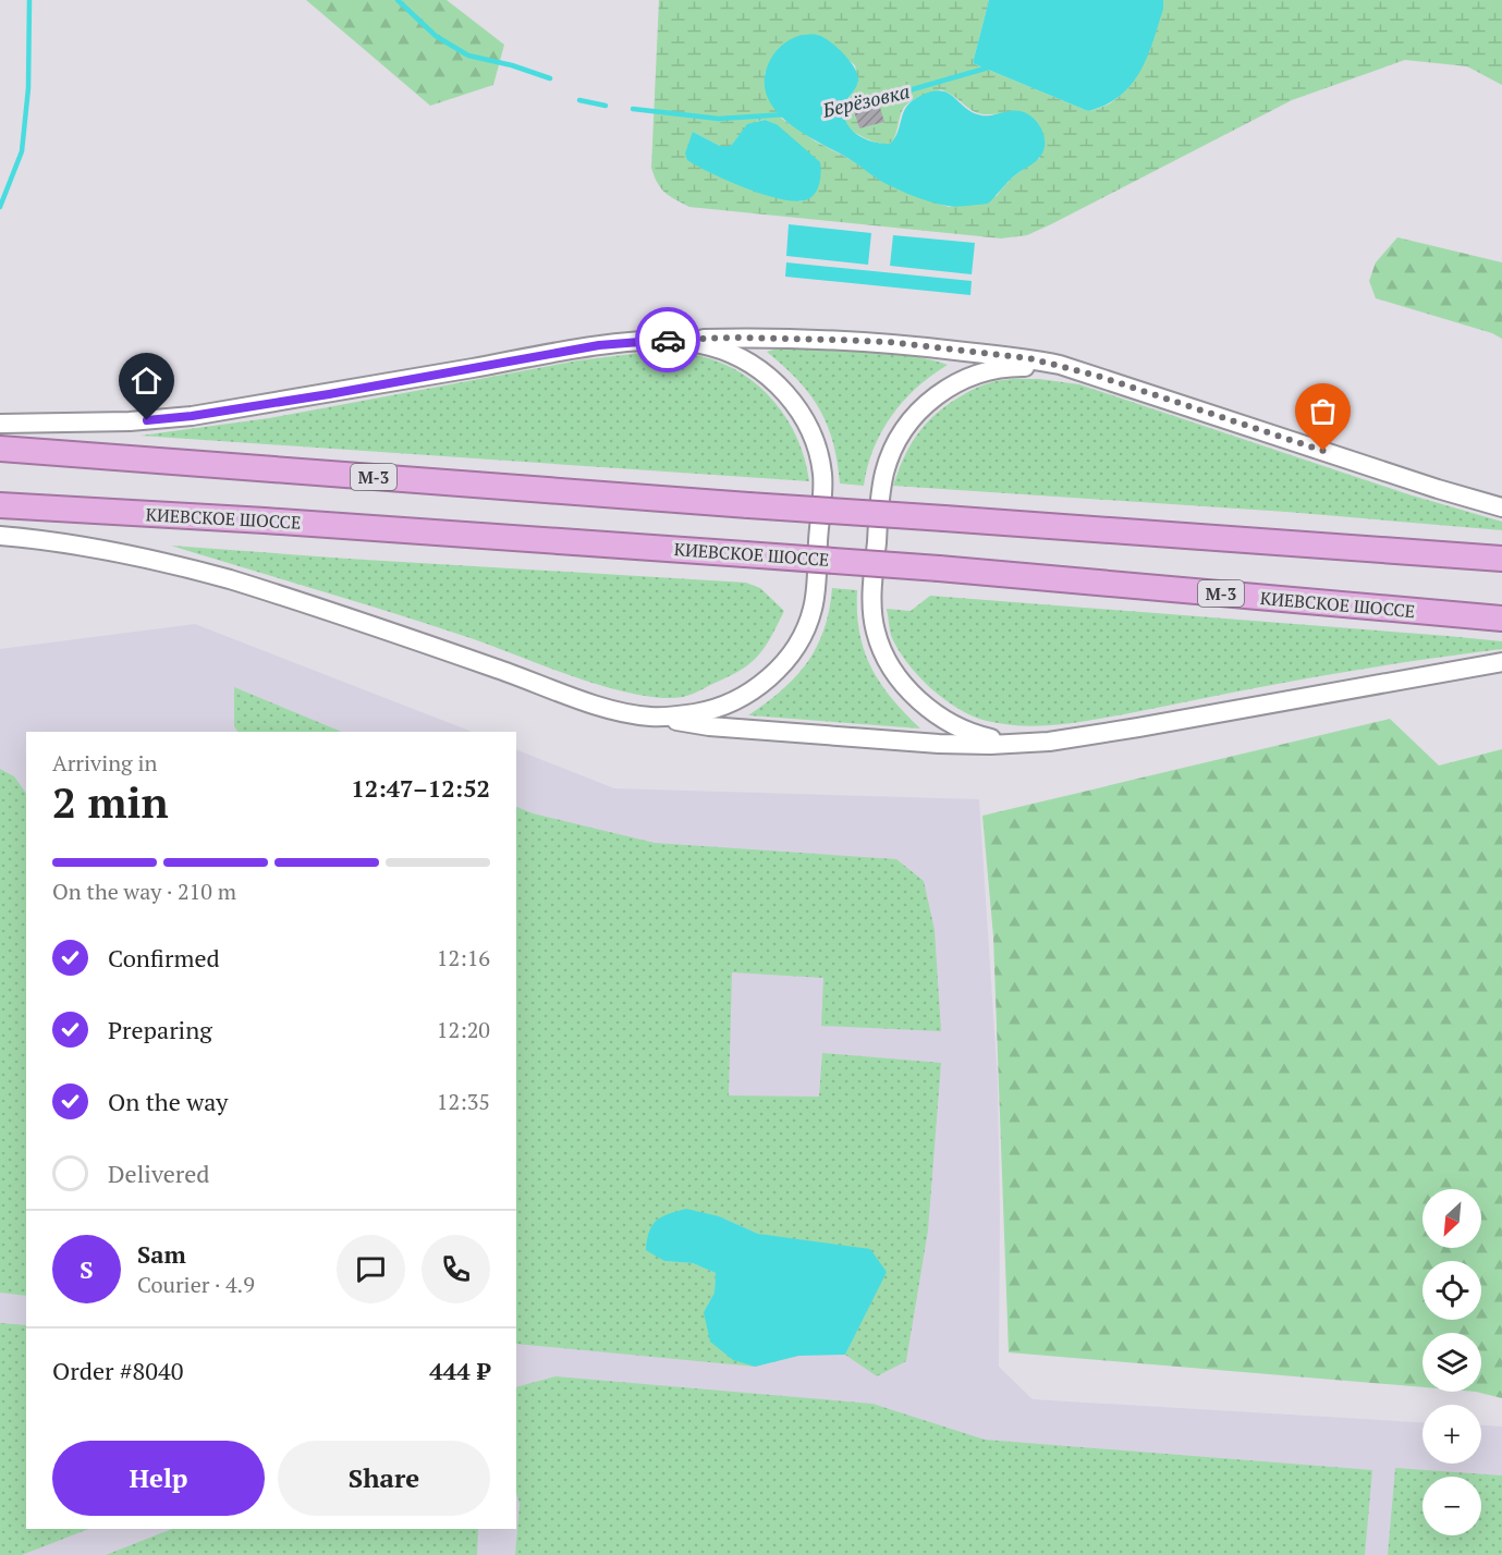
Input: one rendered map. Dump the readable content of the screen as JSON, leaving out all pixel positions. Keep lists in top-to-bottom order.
{
  "streets": {
    "highway": ["М-3", "КИЕВСКОЕ ШОССЕ"]
  },
  "water": ["Берёзовка"],
  "north": "bottom left",
  "page": {
    "heading": ["2 min", "Arriving in", "12:47–12:52"],
    "panel": [
      "Sam",
      "Courier · 4.9",
      "Order #8040",
      "444 ₽"
    ],
    "bar": "On the way · 210 m",
    "list": [
      ["Confirmed", "12:16"],
      ["Preparing", "12:20"],
      ["On the way", "12:35"],
      "Delivered"
    ],
    "map_buttons": ["+", "−"],
    "round": "S",
    "buttons": ["Help", "Share"]
  }
}
